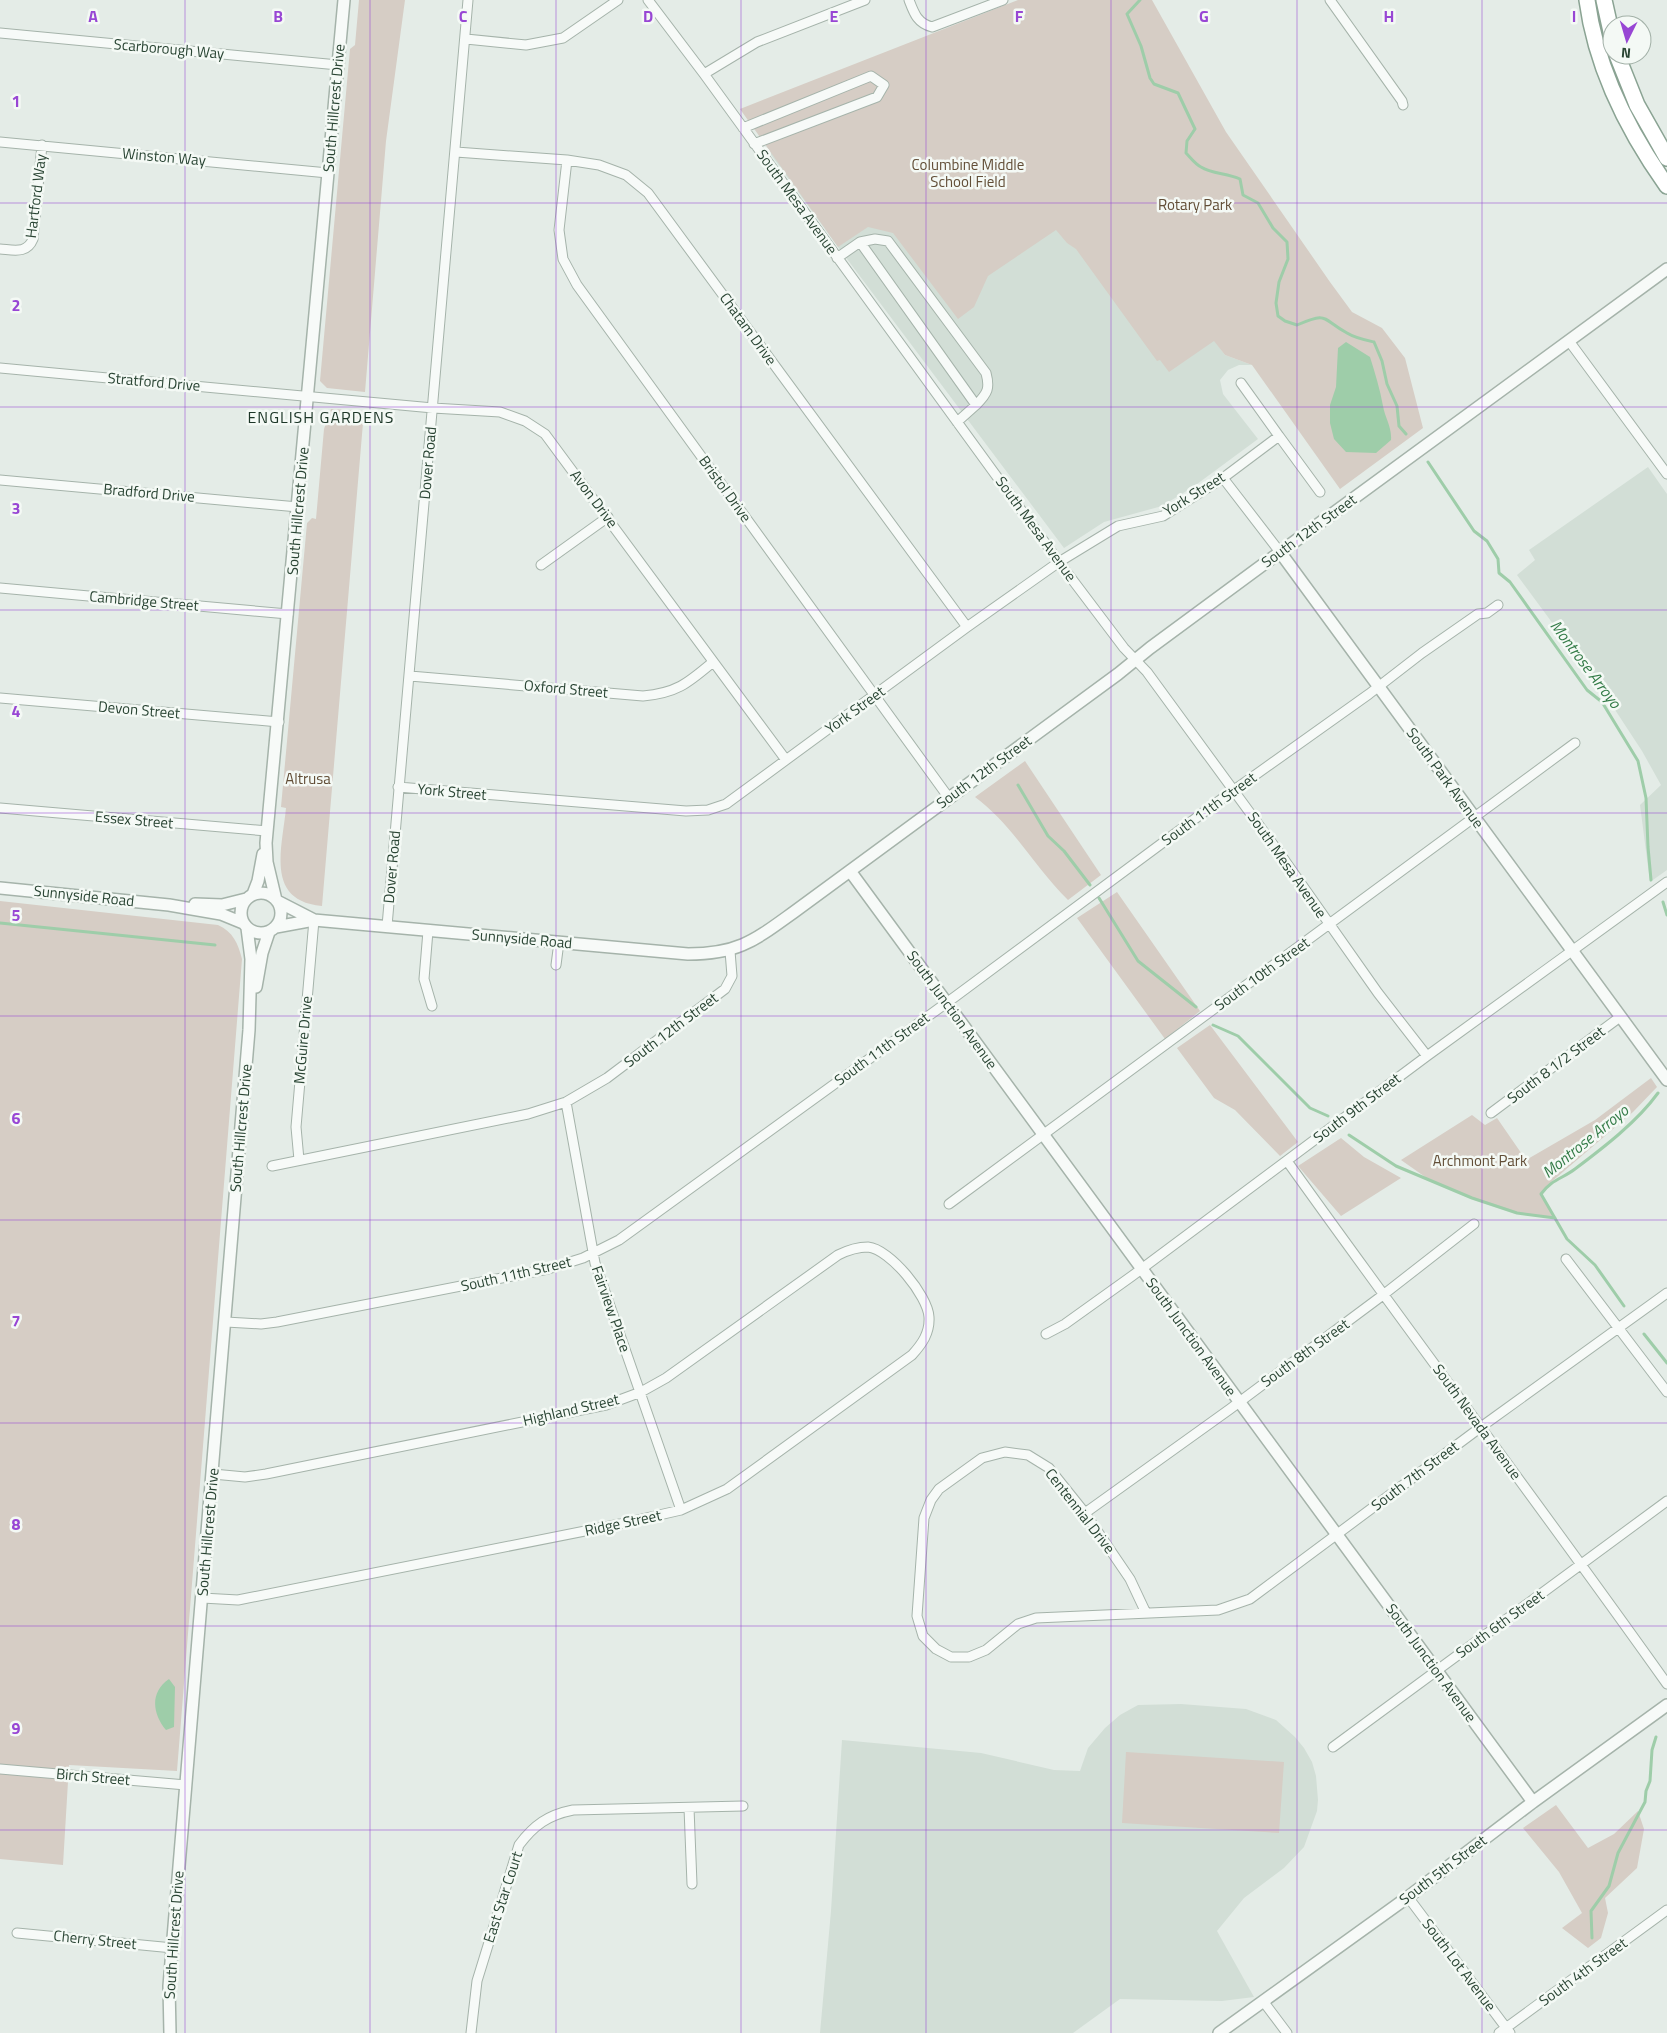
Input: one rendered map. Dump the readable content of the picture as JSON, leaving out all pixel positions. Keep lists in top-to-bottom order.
{
  "streets": {
    "street": [
      "Scarborough Way",
      "South Hillcrest Drive",
      "Winston Way",
      "Hartford Way",
      "South Mesa Avenue",
      "Chatam Drive",
      "Stratford Drive",
      "Dover Road",
      "Bristol Drive",
      "Bradford Drive",
      "York Street",
      "Avon Drive",
      "South 12th Street",
      "Cambridge Street",
      "Oxford Street",
      "Devon Street",
      "South Park Avenue",
      "South 11th Street",
      "Essex Street",
      "Sunnyside Road",
      "South 10th Street",
      "South Junction Avenue",
      "McGuire Drive",
      "South 8 1/2 Street",
      "South 9th Street",
      "Fairview Place",
      "South 8th Street",
      "Highland Street",
      "South Nevada Avenue",
      "South 7th Street",
      "Centennial Drive",
      "Ridge Street",
      "South 6th Street",
      "Birch Street",
      "South 5th Street",
      "East Star Court",
      "Cherry Street",
      "South Lot Avenue",
      "South 4th Street"
    ]
  },
  "crossings": [
    ["Scarborough Way", "South Hillcrest Drive"],
    ["South Hillcrest Drive", "Winston Way"],
    ["South Hillcrest Drive", "Stratford Drive"],
    ["South Hillcrest Drive", "Bradford Drive"],
    ["South Hillcrest Drive", "Avon Drive"],
    ["South Hillcrest Drive", "Cambridge Street"],
    ["South Hillcrest Drive", "Devon Street"],
    ["South Hillcrest Drive", "South 11th Street"],
    ["South Hillcrest Drive", "Essex Street"],
    ["South Hillcrest Drive", "Highland Street"],
    ["South Hillcrest Drive", "Ridge Street"],
    ["South Hillcrest Drive", "Birch Street"],
    ["South Hillcrest Drive", "Cherry Street"],
    ["Winston Way", "Hartford Way"],
    ["South Mesa Avenue", "York Street"],
    ["South Mesa Avenue", "South 12th Street"],
    ["South Mesa Avenue", "South 11th Street"],
    ["South Mesa Avenue", "South 10th Street"],
    ["South Mesa Avenue", "South 9th Street"],
    ["Chatam Drive", "Dover Road"],
    ["Chatam Drive", "Bristol Drive"],
    ["Chatam Drive", "York Street"],
    ["Stratford Drive", "Avon Drive"],
    ["Dover Road", "York Street"],
    ["Dover Road", "Avon Drive"],
    ["Dover Road", "Oxford Street"],
    ["Dover Road", "Sunnyside Road"],
    ["Bristol Drive", "York Street"],
    ["Bristol Drive", "South 12th Street"],
    ["York Street", "Avon Drive"],
    ["York Street", "South Park Avenue"],
    ["Avon Drive", "Oxford Street"],
    ["South 12th Street", "South Park Avenue"],
    ["South 12th Street", "Sunnyside Road"],
    ["South 12th Street", "South Junction Avenue"],
    ["South 12th Street", "McGuire Drive"],
    ["South 12th Street", "Fairview Place"],
    ["South Park Avenue", "South 11th Street"],
    ["South Park Avenue", "South 10th Street"],
    ["South Park Avenue", "South 8 1/2 Street"],
    ["South Park Avenue", "South 9th Street"],
    ["South 11th Street", "South Junction Avenue"],
    ["South 11th Street", "Fairview Place"],
    ["Sunnyside Road", "McGuire Drive"],
    ["South 10th Street", "South Junction Avenue"],
    ["South Junction Avenue", "South 9th Street"],
    ["South Junction Avenue", "South 8th Street"],
    ["South Junction Avenue", "South 7th Street"],
    ["South Junction Avenue", "South 6th Street"],
    ["South Junction Avenue", "South 5th Street"],
    ["South 9th Street", "South Nevada Avenue"],
    ["Fairview Place", "Highland Street"],
    ["Fairview Place", "Ridge Street"],
    ["South 8th Street", "South Nevada Avenue"],
    ["South 8th Street", "Centennial Drive"],
    ["Highland Street", "Ridge Street"],
    ["South Nevada Avenue", "South 7th Street"],
    ["South Nevada Avenue", "South 6th Street"],
    ["South 7th Street", "Centennial Drive"],
    ["South 5th Street", "South Lot Avenue"],
    ["South Lot Avenue", "South 4th Street"]
  ],
  "districts": ["ENGLISH GARDENS"],
  "water": ["Montrose Arroyo"],
  "parks": [
    "Columbine Middle School Field",
    "Rotary Park",
    "Altrusa",
    "Archmont Park"
  ],
  "north": "bottom",
  "grid": {
    "columns": [
      "A",
      "B",
      "C",
      "D",
      "E",
      "F",
      "G",
      "H",
      "I"
    ],
    "rows": [
      "1",
      "2",
      "3",
      "4",
      "5",
      "6",
      "7",
      "8",
      "9"
    ]
  }
}
